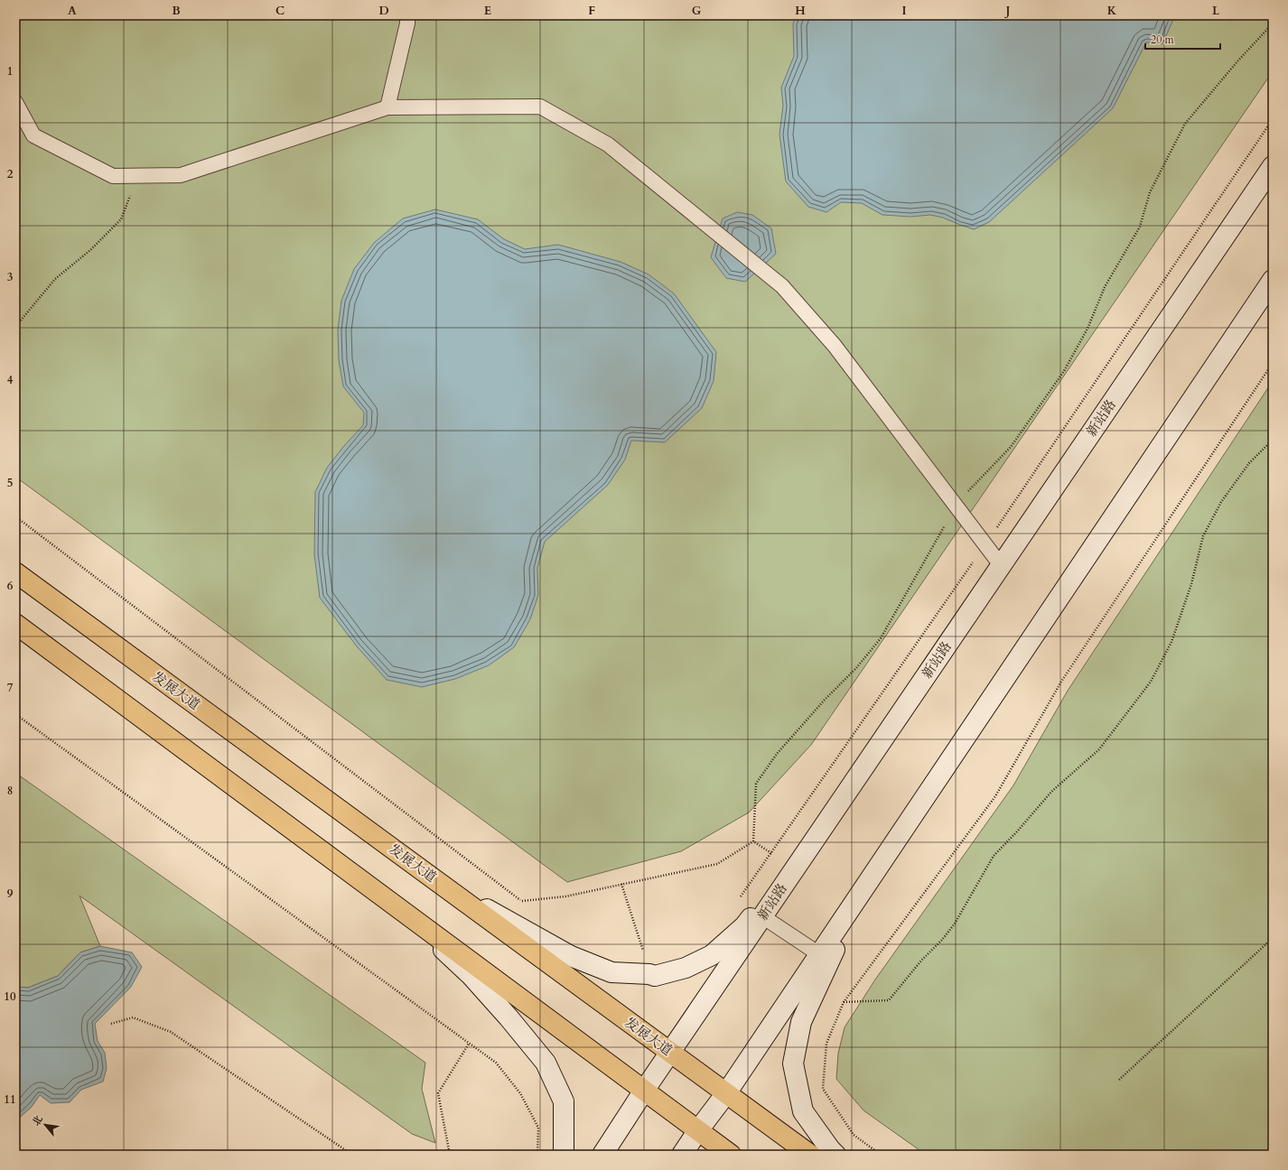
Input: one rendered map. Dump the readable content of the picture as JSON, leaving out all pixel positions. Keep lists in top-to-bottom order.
{
  "streets": {
    "main road": ["发展大道"],
    "street": ["新站路"]
  },
  "crossings": [
    ["新站路", "发展大道"]
  ],
  "scale_bar": "20 m",
  "north": "top left",
  "grid": {
    "columns": [
      "A",
      "B",
      "C",
      "D",
      "E",
      "F",
      "G",
      "H",
      "I",
      "J",
      "K",
      "L"
    ],
    "rows": [
      "1",
      "2",
      "3",
      "4",
      "5",
      "6",
      "7",
      "8",
      "9",
      "10",
      "11"
    ]
  }
}
